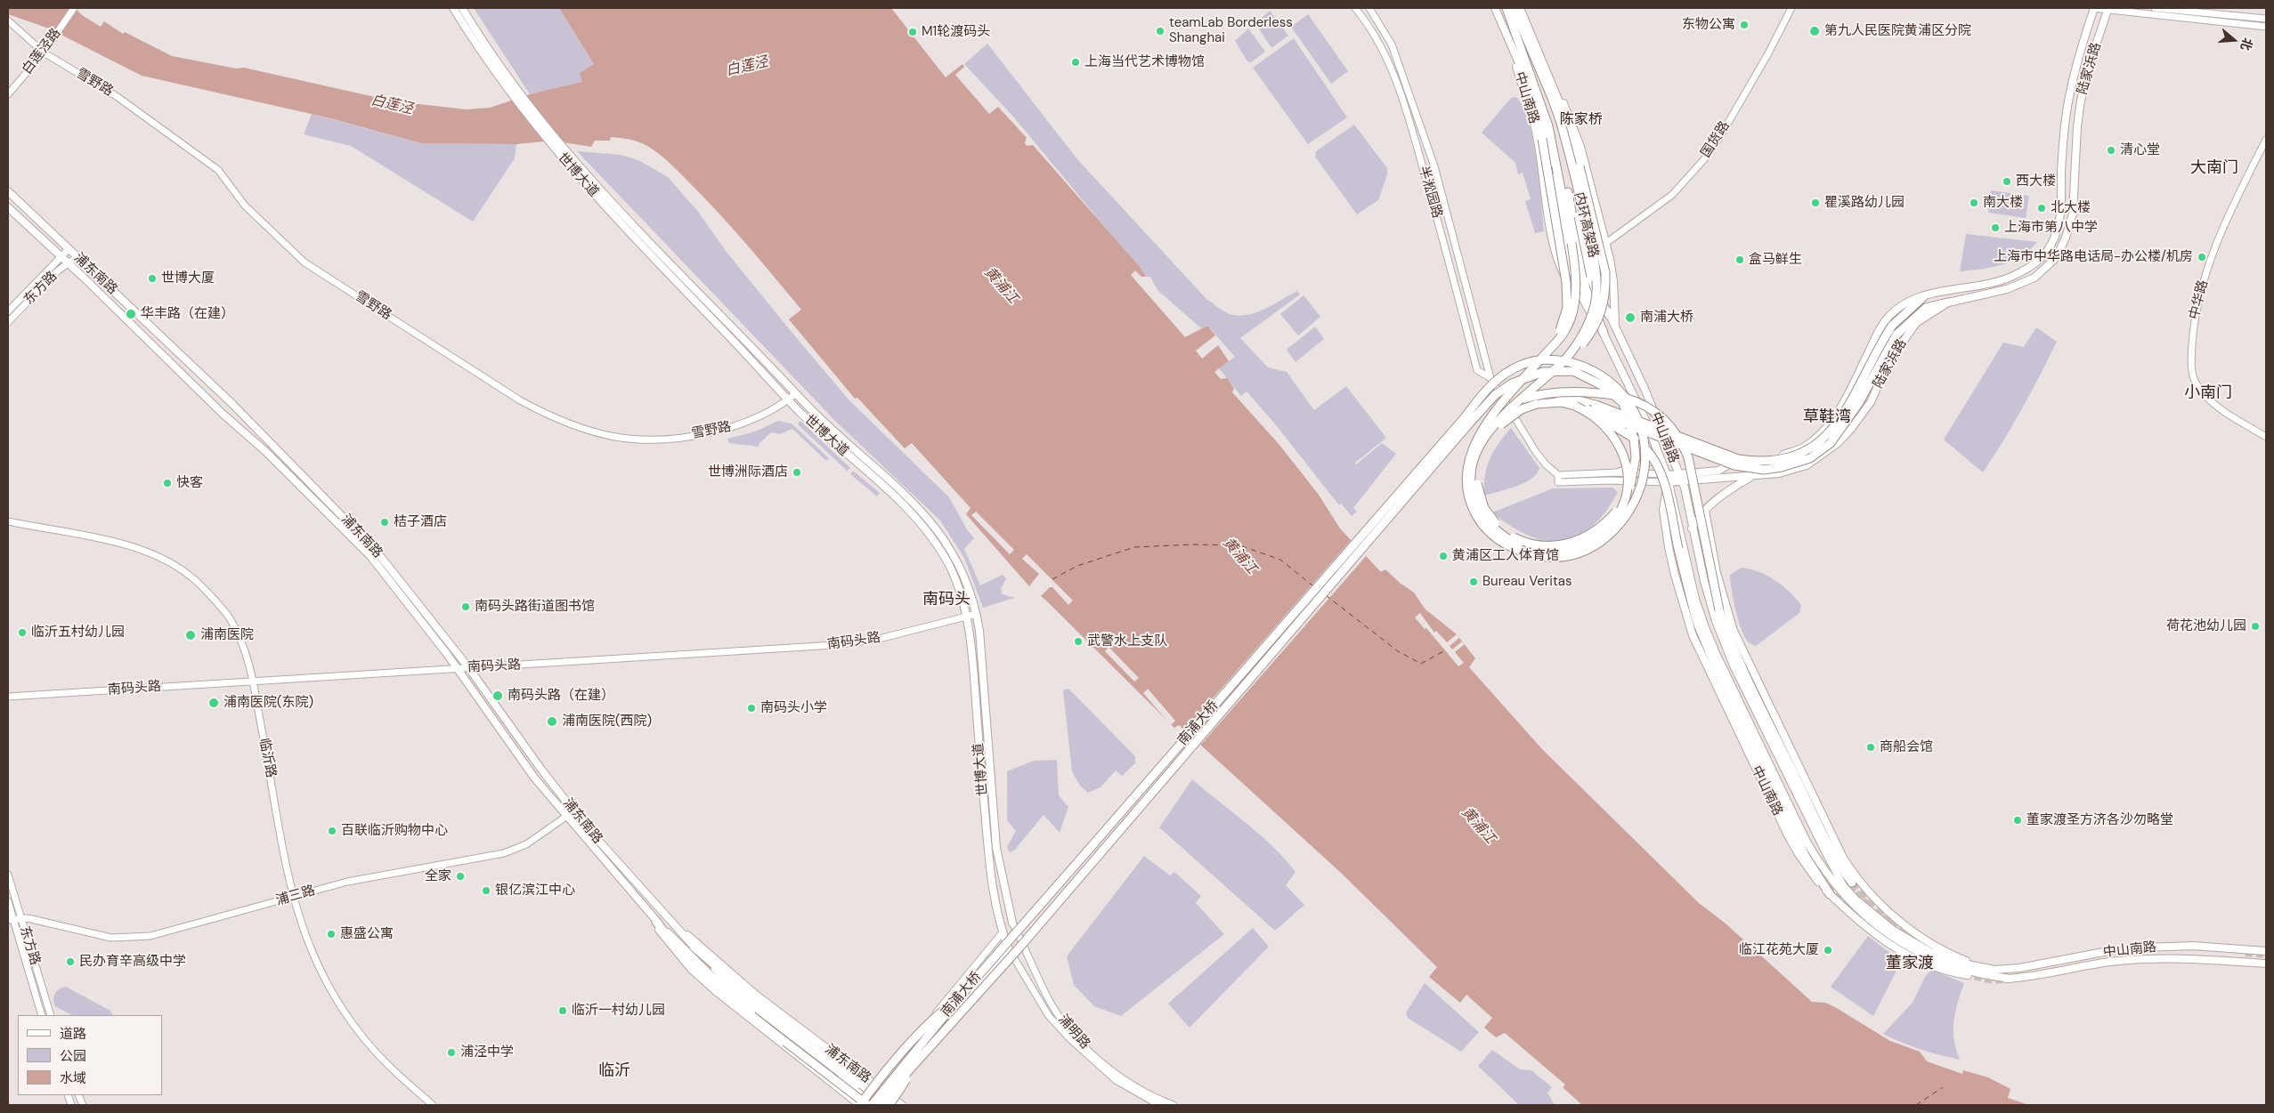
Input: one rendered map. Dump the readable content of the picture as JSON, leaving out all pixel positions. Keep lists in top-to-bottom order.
{
  "streets": {
    "highway": ["内环高架路", "南浦大桥"],
    "main road": [
      "陆家浜路",
      "中山南路",
      "世博大道",
      "浦东南路"
    ],
    "street": [
      "白莲泾路",
      "雪野路",
      "国货路",
      "半淞园路",
      "东方路",
      "中华路",
      "南码头路",
      "临沂路",
      "浦三路",
      "浦明路"
    ]
  },
  "crossings": [
    ["白莲泾路", "雪野路"],
    ["陆家浜路", "中山南路"],
    ["陆家浜路", "半淞园路"],
    ["雪野路", "世博大道"],
    ["中山南路", "国货路"],
    ["世博大道", "南码头路"],
    ["世博大道", "浦明路"],
    ["内环高架路", "南浦大桥"],
    ["浦东南路", "东方路"],
    ["浦东南路", "南码头路"],
    ["浦东南路", "南浦大桥"],
    ["浦东南路", "浦三路"],
    ["东方路", "浦三路"],
    ["南码头路", "临沂路"],
    ["临沂路", "浦三路"]
  ],
  "districts": [
    "陈家桥",
    "大南门",
    "小南门",
    "草鞋湾",
    "南码头",
    "董家渡",
    "临沂"
  ],
  "water": ["白莲泾", "黄浦江"],
  "places": [
    "东物公寓",
    "teamLab Borderless Shanghai",
    "第九人民医院黄浦区分院",
    "M1轮渡码头",
    "上海当代艺术博物馆",
    "清心堂",
    "西大楼",
    "瞿溪路幼儿园",
    "南大楼",
    "北大楼",
    "上海市第八中学",
    "上海市中华路电话局-办公楼/机房",
    "盒马鲜生",
    "世博大厦",
    "华丰路（在建）",
    "南浦大桥",
    "世博洲际酒店",
    "快客",
    "桔子酒店",
    "黄浦区工人体育馆",
    "Bureau Veritas",
    "南码头路街道图书馆",
    "荷花池幼儿园",
    "临沂五村幼儿园",
    "浦南医院",
    "武警水上支队",
    "南码头路（在建）",
    "浦南医院(东院)",
    "南码头小学",
    "浦南医院(西院)",
    "商船会馆",
    "董家渡圣方济各沙勿略堂",
    "百联临沂购物中心",
    "全家",
    "银亿滨江中心",
    "惠盛公寓",
    "临江花苑大厦",
    "民办育辛高级中学",
    "临沂一村幼儿园",
    "浦泾中学"
  ],
  "legend": ["道路", "公园", "水域"],
  "north": "right"
}
